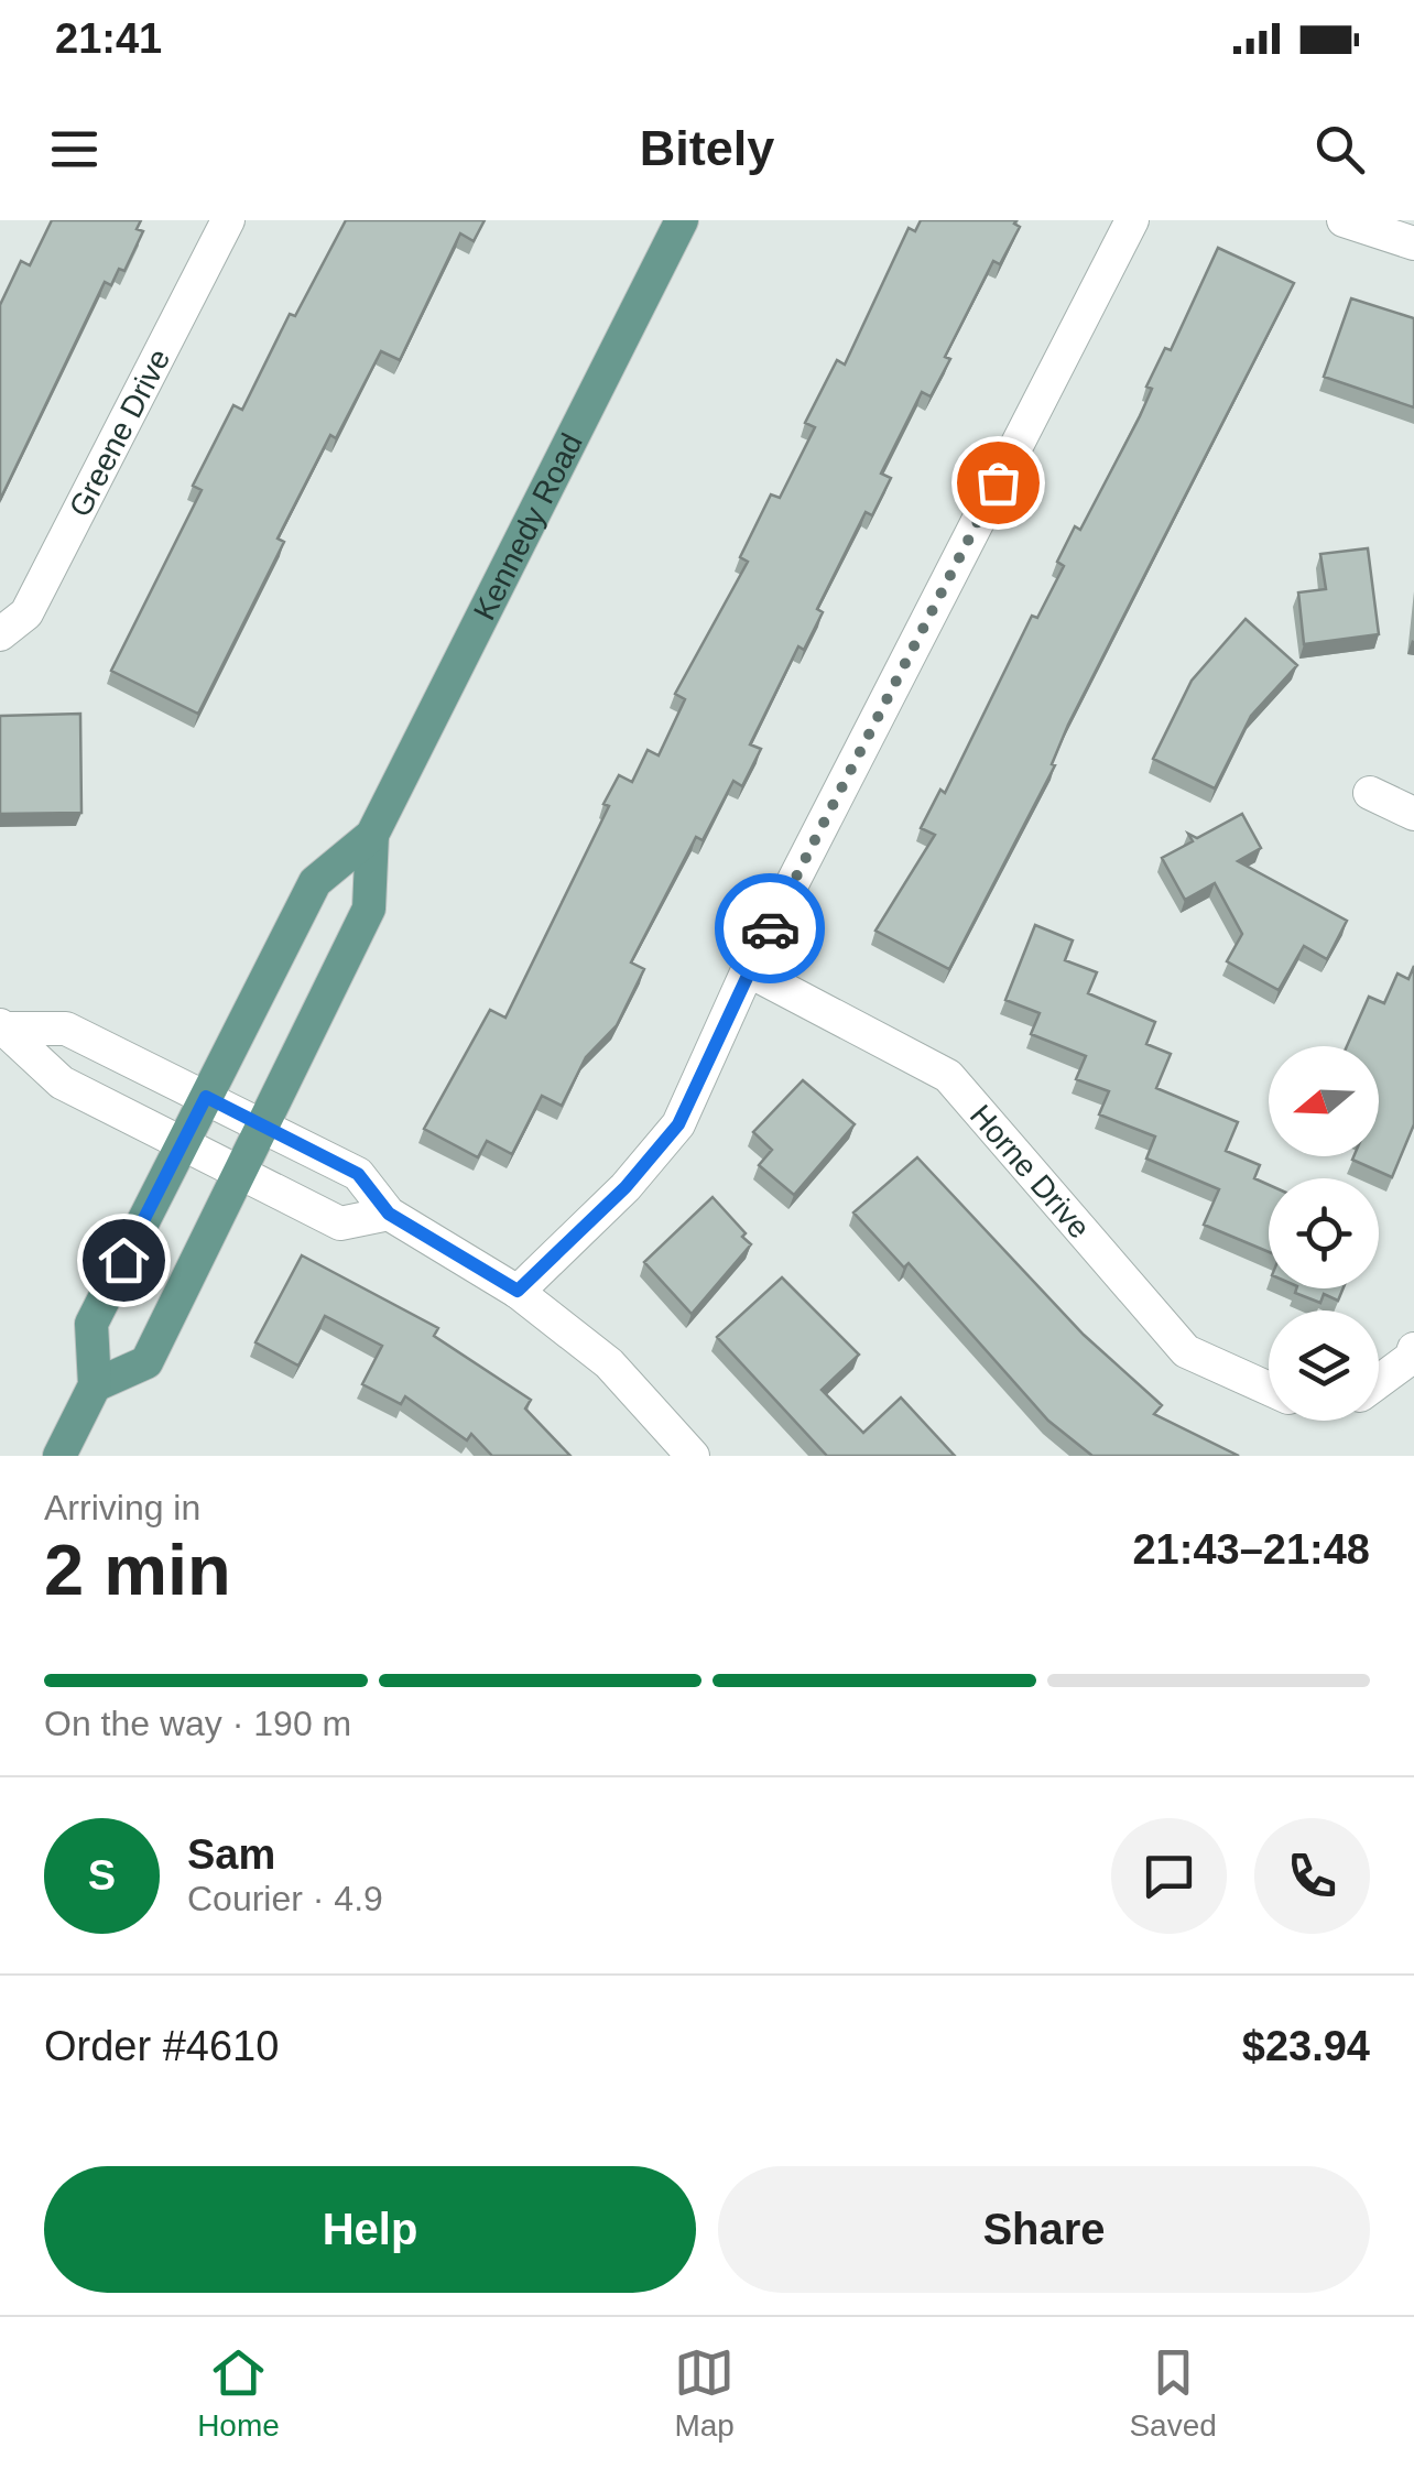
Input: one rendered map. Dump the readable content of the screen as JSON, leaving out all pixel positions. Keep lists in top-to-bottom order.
{
  "streets": {
    "main road": ["Kennedy Road"],
    "street": ["Greene Drive", "Horne Drive"]
  },
  "north": "left",
  "page": {
    "status": "21:41",
    "header": "Bitely",
    "heading": ["2 min", "Arriving in", "21:43–21:48"],
    "panel": [
      "Sam",
      "Courier · 4.9",
      "Order #4610",
      "$23.94"
    ],
    "bar": "On the way · 190 m",
    "round": "S",
    "buttons": ["Help", "Share"],
    "tabs": ["Home", "Map", "Saved"]
  }
}
